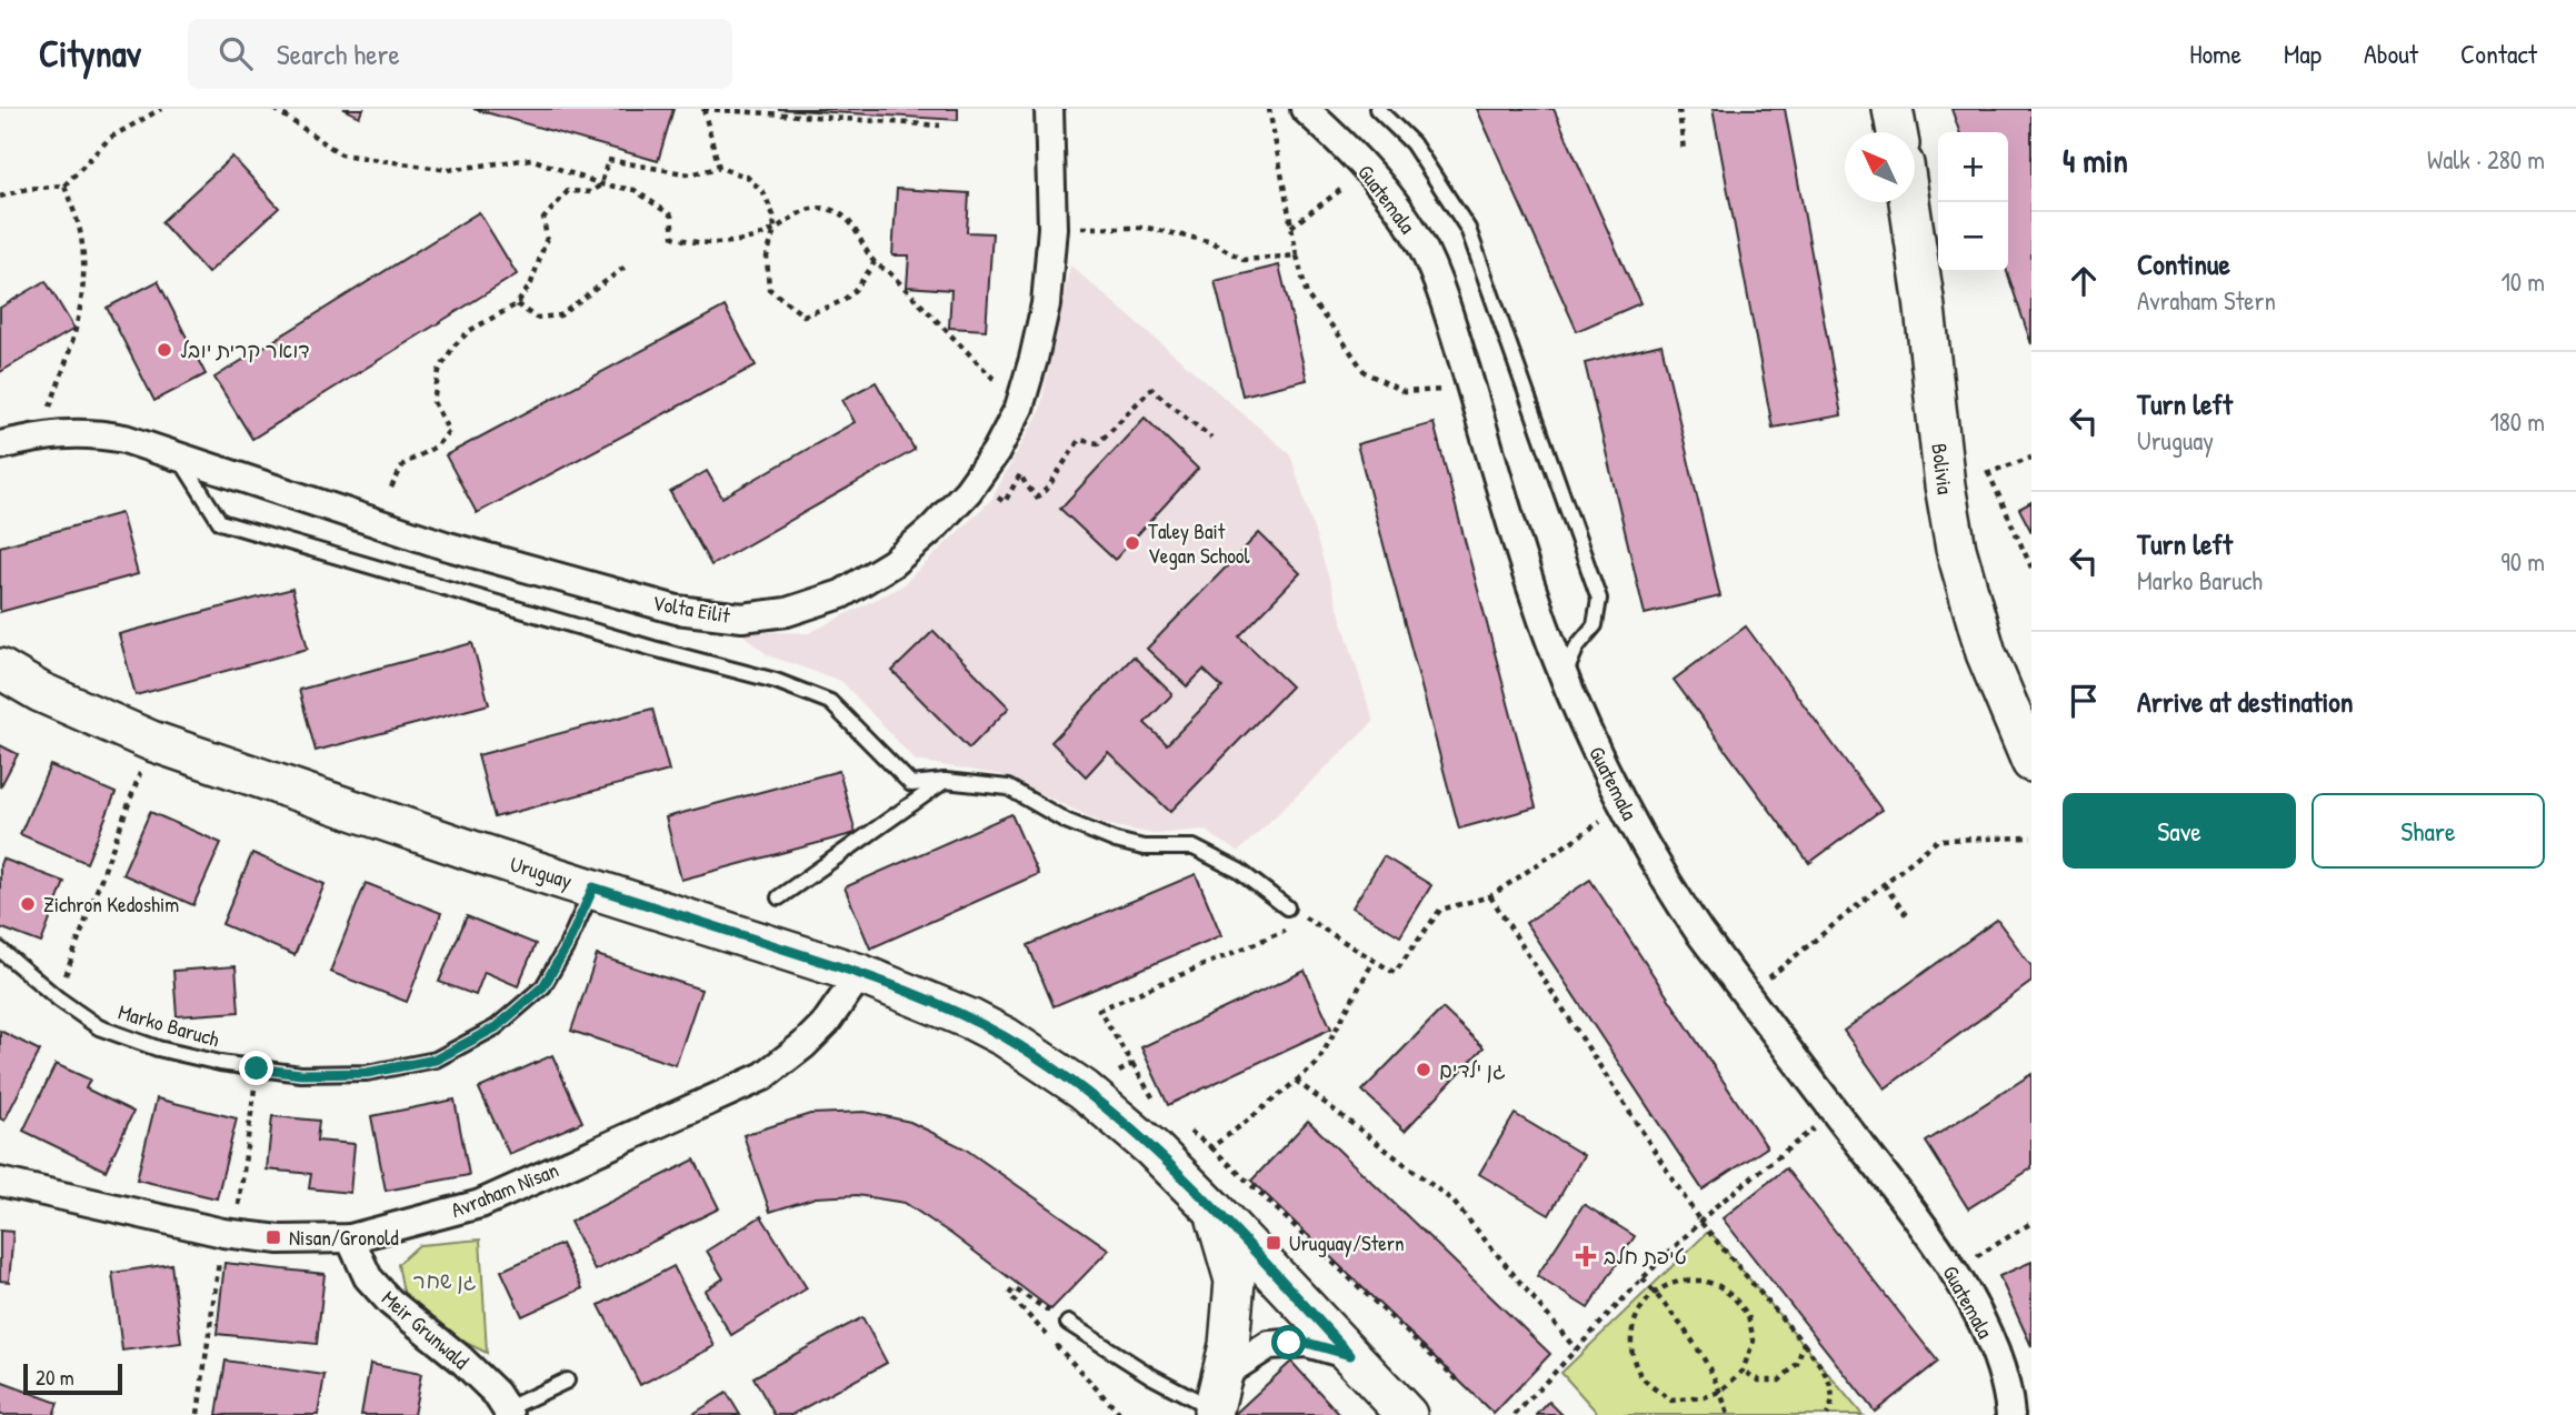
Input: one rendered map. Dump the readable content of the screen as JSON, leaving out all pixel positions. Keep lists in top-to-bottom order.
{
  "streets": {
    "street": [
      "Guatemala",
      "Bolivia",
      "Volta Eilit",
      "Uruguay",
      "Avraham Nisan",
      "Meir Grunwald"
    ],
    "lane": ["Marko Baruch"]
  },
  "crossings": [
    ["Uruguay", "Marko Baruch"],
    ["Uruguay", "Avraham Nisan"],
    ["Avraham Nisan", "Meir Grunwald"]
  ],
  "parks": ["גן שחר"],
  "places": {
    "other": [
      "דואר קרית יובל",
      "Taley Bait Vegan School",
      "Zichron Kedoshim",
      "גן ילדים"
    ],
    "transit": ["Nisan/Gronold", "Uruguay/Stern"],
    "health": ["טיפת חלב"]
  },
  "scale_bar": "20 m",
  "north": "top left",
  "page": {
    "header": "Citynav",
    "search": "Search here",
    "nav": [
      "Home",
      "Map",
      "About",
      "Contact"
    ],
    "heading": ["4 min", "Walk · 280 m"],
    "map_buttons": ["+", "−"],
    "list": [
      ["Continue", "Avraham Stern", "10 m"],
      ["Turn left", "Uruguay", "180 m"],
      ["Turn left", "Marko Baruch", "90 m"],
      "Arrive at destination"
    ],
    "buttons": ["Save", "Share"],
    "scale": "20 m"
  }
}
